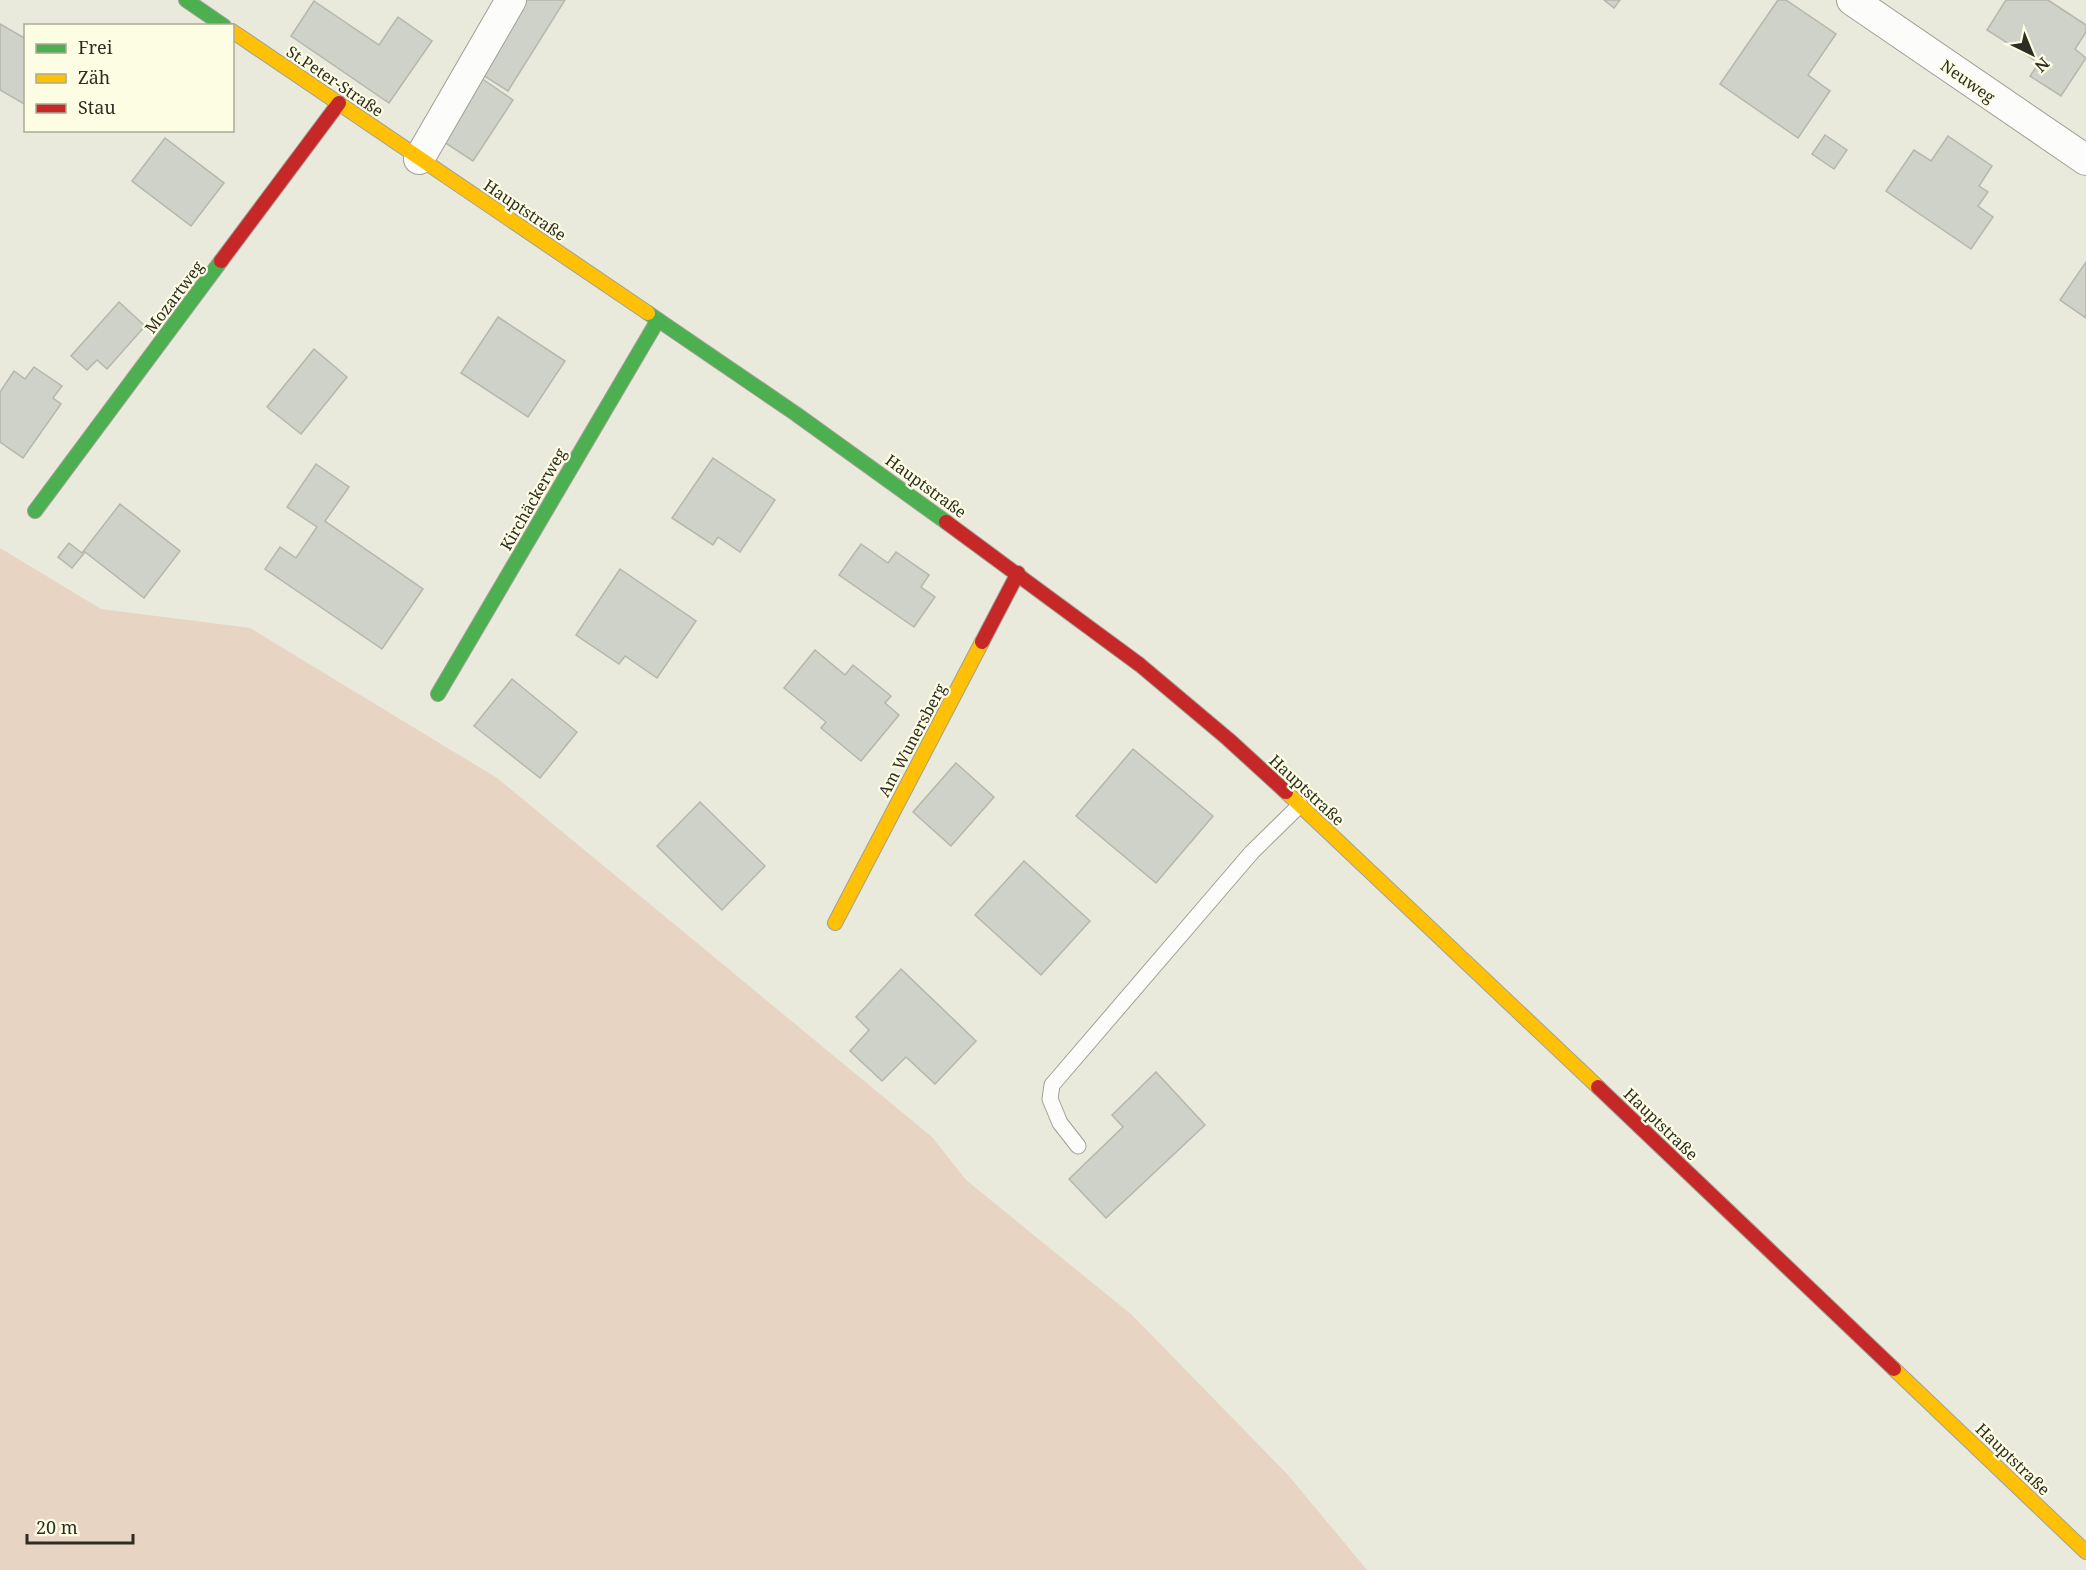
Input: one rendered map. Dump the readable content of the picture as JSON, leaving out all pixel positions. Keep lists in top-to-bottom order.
{
  "streets": {
    "main road": [
      "St.Peter-Straße",
      "Hauptstraße",
      "Mozartweg",
      "Kirchäckerweg",
      "Am Wunersberg"
    ],
    "street": ["Neuweg"]
  },
  "crossings": [
    ["St.Peter-Straße", "Hauptstraße"],
    ["St.Peter-Straße", "Mozartweg"],
    ["Hauptstraße", "Kirchäckerweg"],
    ["Hauptstraße", "Am Wunersberg"]
  ],
  "legend": ["Frei", "Zäh", "Stau"],
  "scale_bar": "20 m",
  "north": "bottom right"
}
